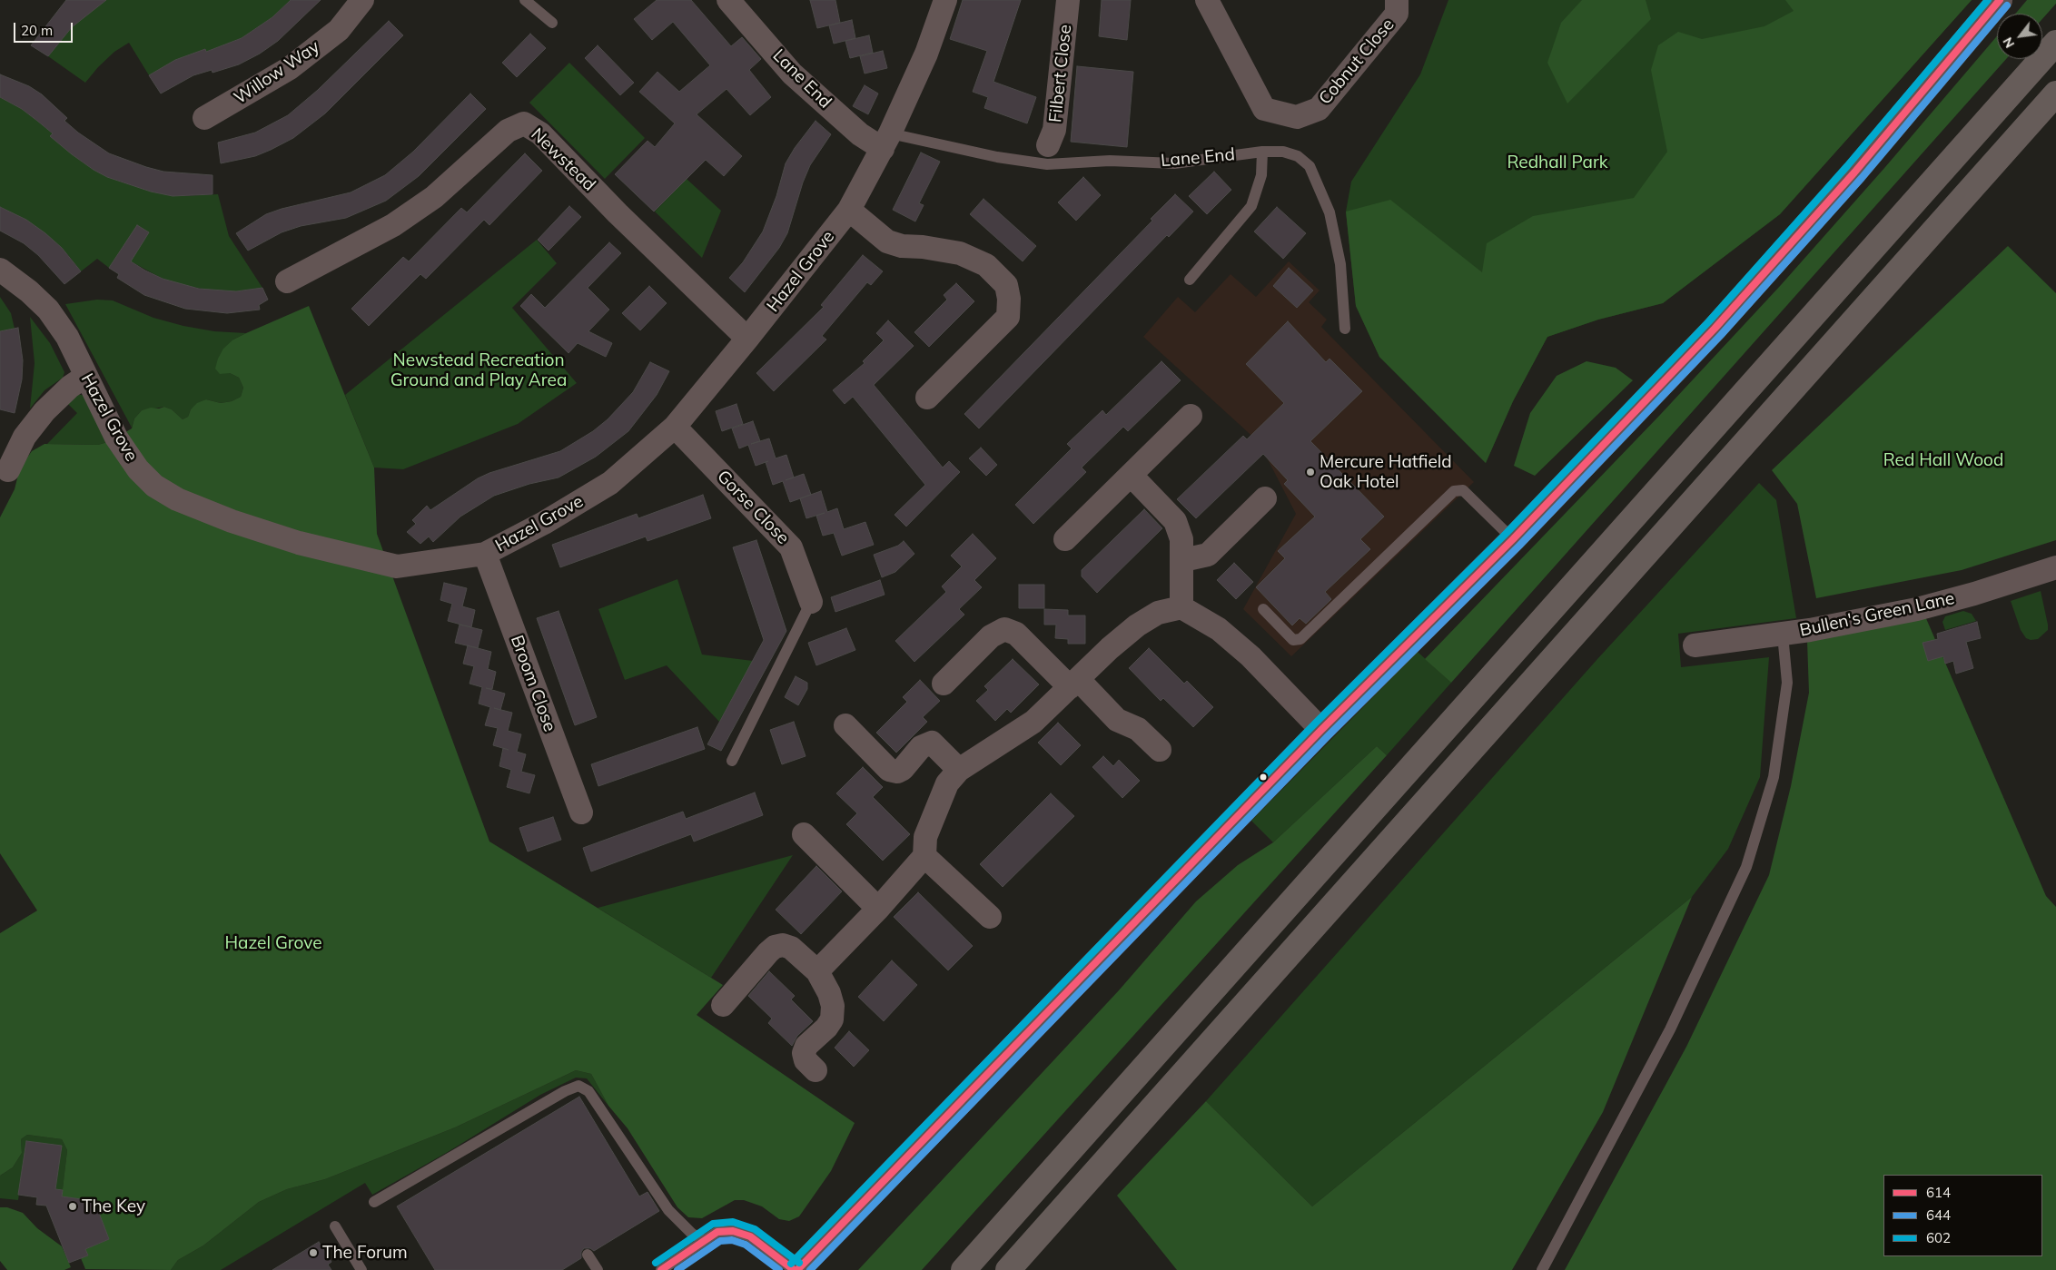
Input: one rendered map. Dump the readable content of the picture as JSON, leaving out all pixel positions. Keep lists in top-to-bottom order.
{
  "streets": {
    "street": [
      "Cobnut Close",
      "Willow Way",
      "Filbert Close",
      "Lane End",
      "Newstead",
      "Hazel Grove",
      "Gorse Close",
      "Bullen's Green Lane",
      "Broom Close"
    ]
  },
  "crossings": [
    ["Lane End", "Hazel Grove"],
    ["Newstead", "Hazel Grove"],
    ["Hazel Grove", "Gorse Close"],
    ["Hazel Grove", "Broom Close"]
  ],
  "parks": [
    "Redhall Park",
    "Newstead Recreation Ground and Play Area",
    "Red Hall Wood",
    "Hazel Grove"
  ],
  "places": ["Mercure Hatfield Oak Hotel", "The Key", "The Forum"],
  "lines": ["transit line 614", "transit line 602", "transit line 644"],
  "legend": ["614", "644", "602"],
  "scale_bar": "20 m",
  "north": "bottom left"
}
